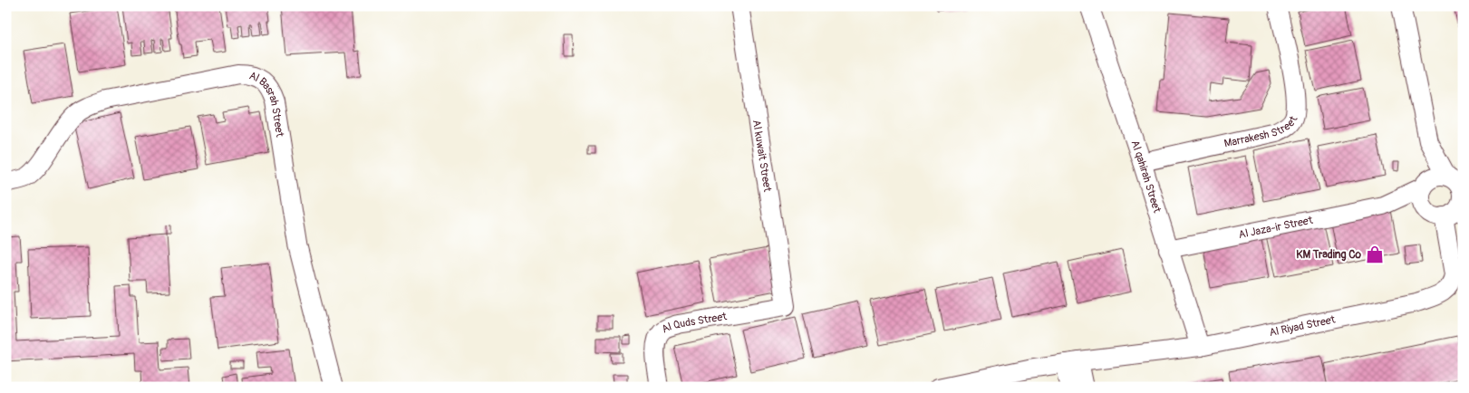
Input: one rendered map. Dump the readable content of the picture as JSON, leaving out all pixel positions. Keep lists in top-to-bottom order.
{
  "streets": {
    "street": [
      "Al Basrah Street",
      "Marrakesh Street",
      "Al kuwait Street",
      "Al qahirah Street",
      "Al Jaza-ir Street",
      "Al Quds Street",
      "Al Riyad Street"
    ]
  },
  "crossings": [
    ["Marrakesh Street", "Al qahirah Street"],
    ["Al kuwait Street", "Al Quds Street"],
    ["Al qahirah Street", "Al Jaza-ir Street"],
    ["Al qahirah Street", "Al Riyad Street"],
    ["Al Jaza-ir Street", "Al Riyad Street"]
  ],
  "places": {
    "shop": ["KM Trading Co"]
  }
}
